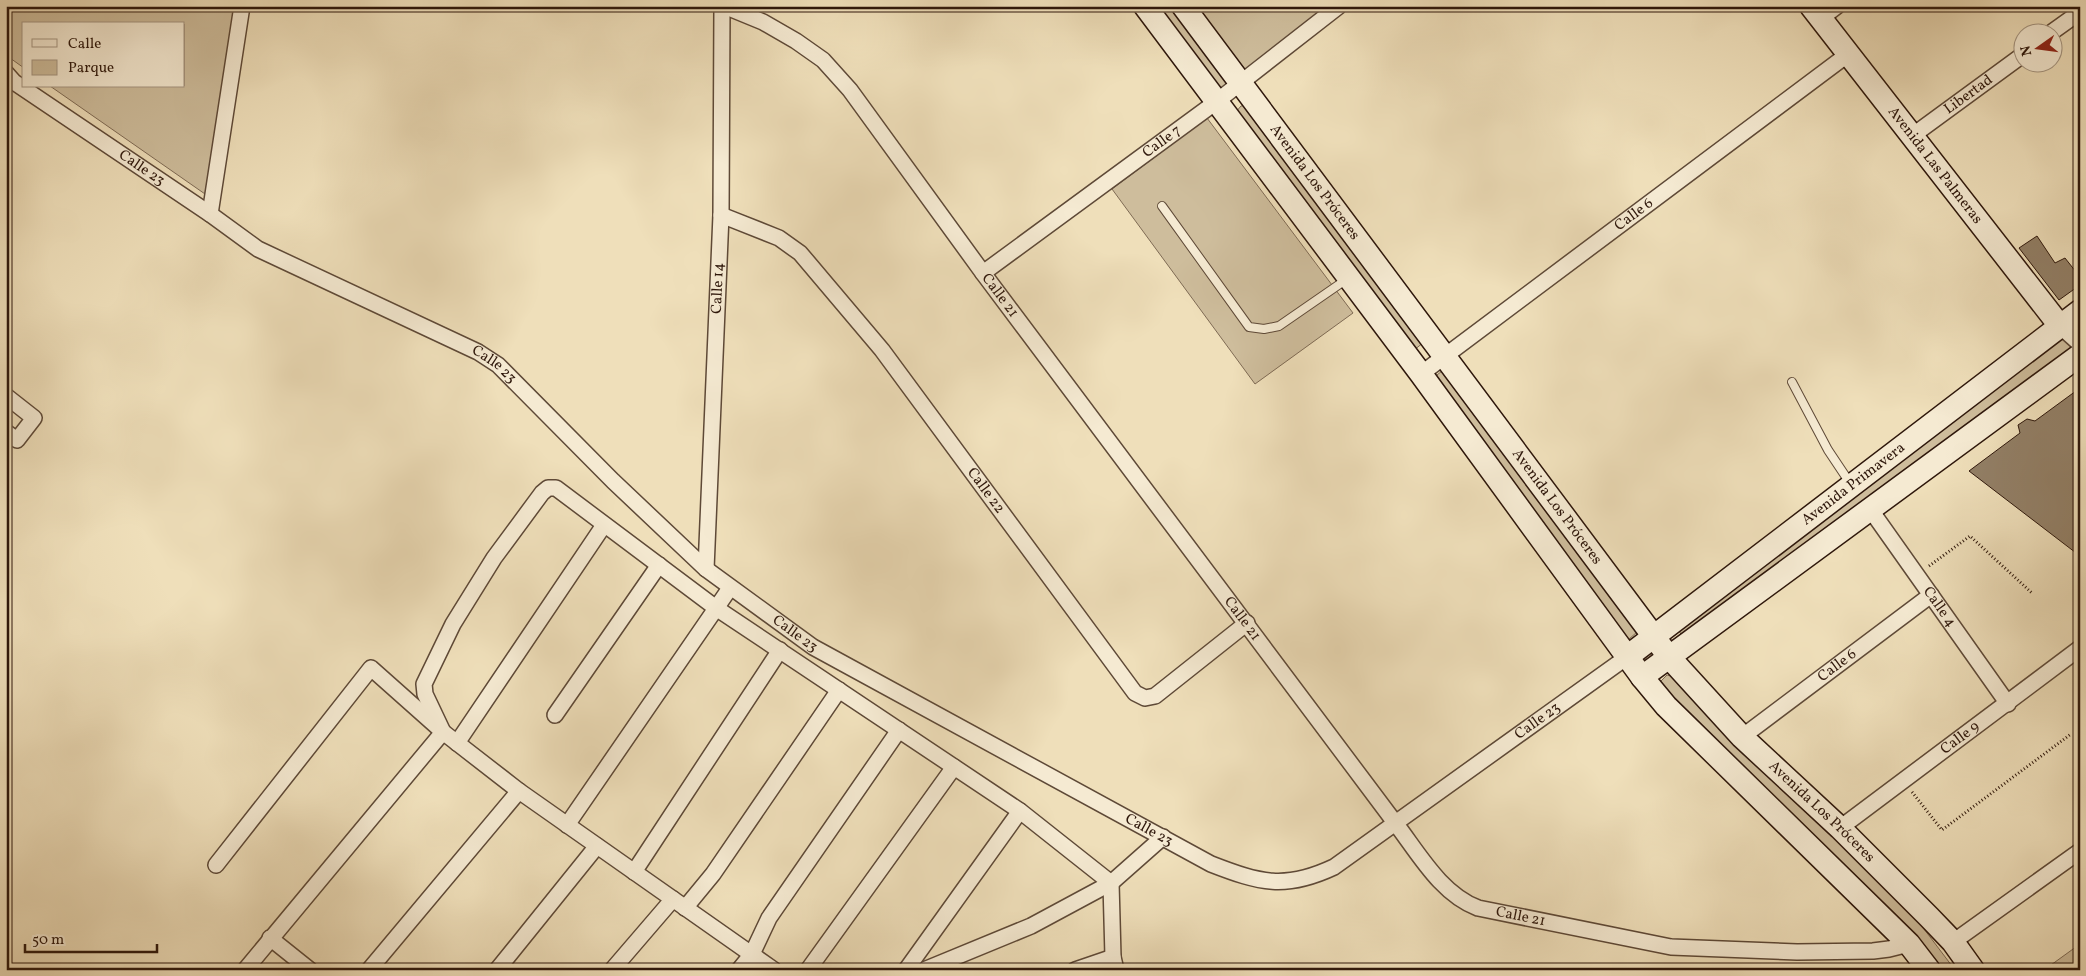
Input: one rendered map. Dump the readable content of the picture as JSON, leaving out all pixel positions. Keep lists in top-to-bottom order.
{
  "streets": {
    "main road": ["Avenida Las Palmeras", "Avenida Los Próceres", "Avenida Primavera"],
    "street": [
      "Libertad",
      "Calle 7",
      "Calle 23",
      "Calle 6",
      "Calle 14",
      "Calle 21",
      "Calle 22",
      "Calle 4",
      "Calle 9"
    ]
  },
  "crossings": [
    ["Libertad", "Avenida Las Palmeras"],
    ["Calle 7", "Avenida Los Próceres"],
    ["Calle 7", "Calle 21"],
    ["Avenida Las Palmeras", "Calle 6"],
    ["Avenida Las Palmeras", "Avenida Primavera"],
    ["Calle 23", "Avenida Los Próceres"],
    ["Calle 23", "Calle 14"],
    ["Calle 23", "Calle 21"],
    ["Calle 23", "Avenida Primavera"],
    ["Avenida Los Próceres", "Calle 6"],
    ["Avenida Los Próceres", "Calle 21"],
    ["Avenida Los Próceres", "Avenida Primavera"],
    ["Avenida Los Próceres", "Calle 9"],
    ["Calle 6", "Calle 4"],
    ["Calle 14", "Calle 21"],
    ["Calle 14", "Calle 22"],
    ["Calle 21", "Calle 22"],
    ["Avenida Primavera", "Calle 4"],
    ["Calle 4", "Calle 9"]
  ],
  "legend": ["Calle", "Parque"],
  "scale_bar": "50 m",
  "north": "left"
}
